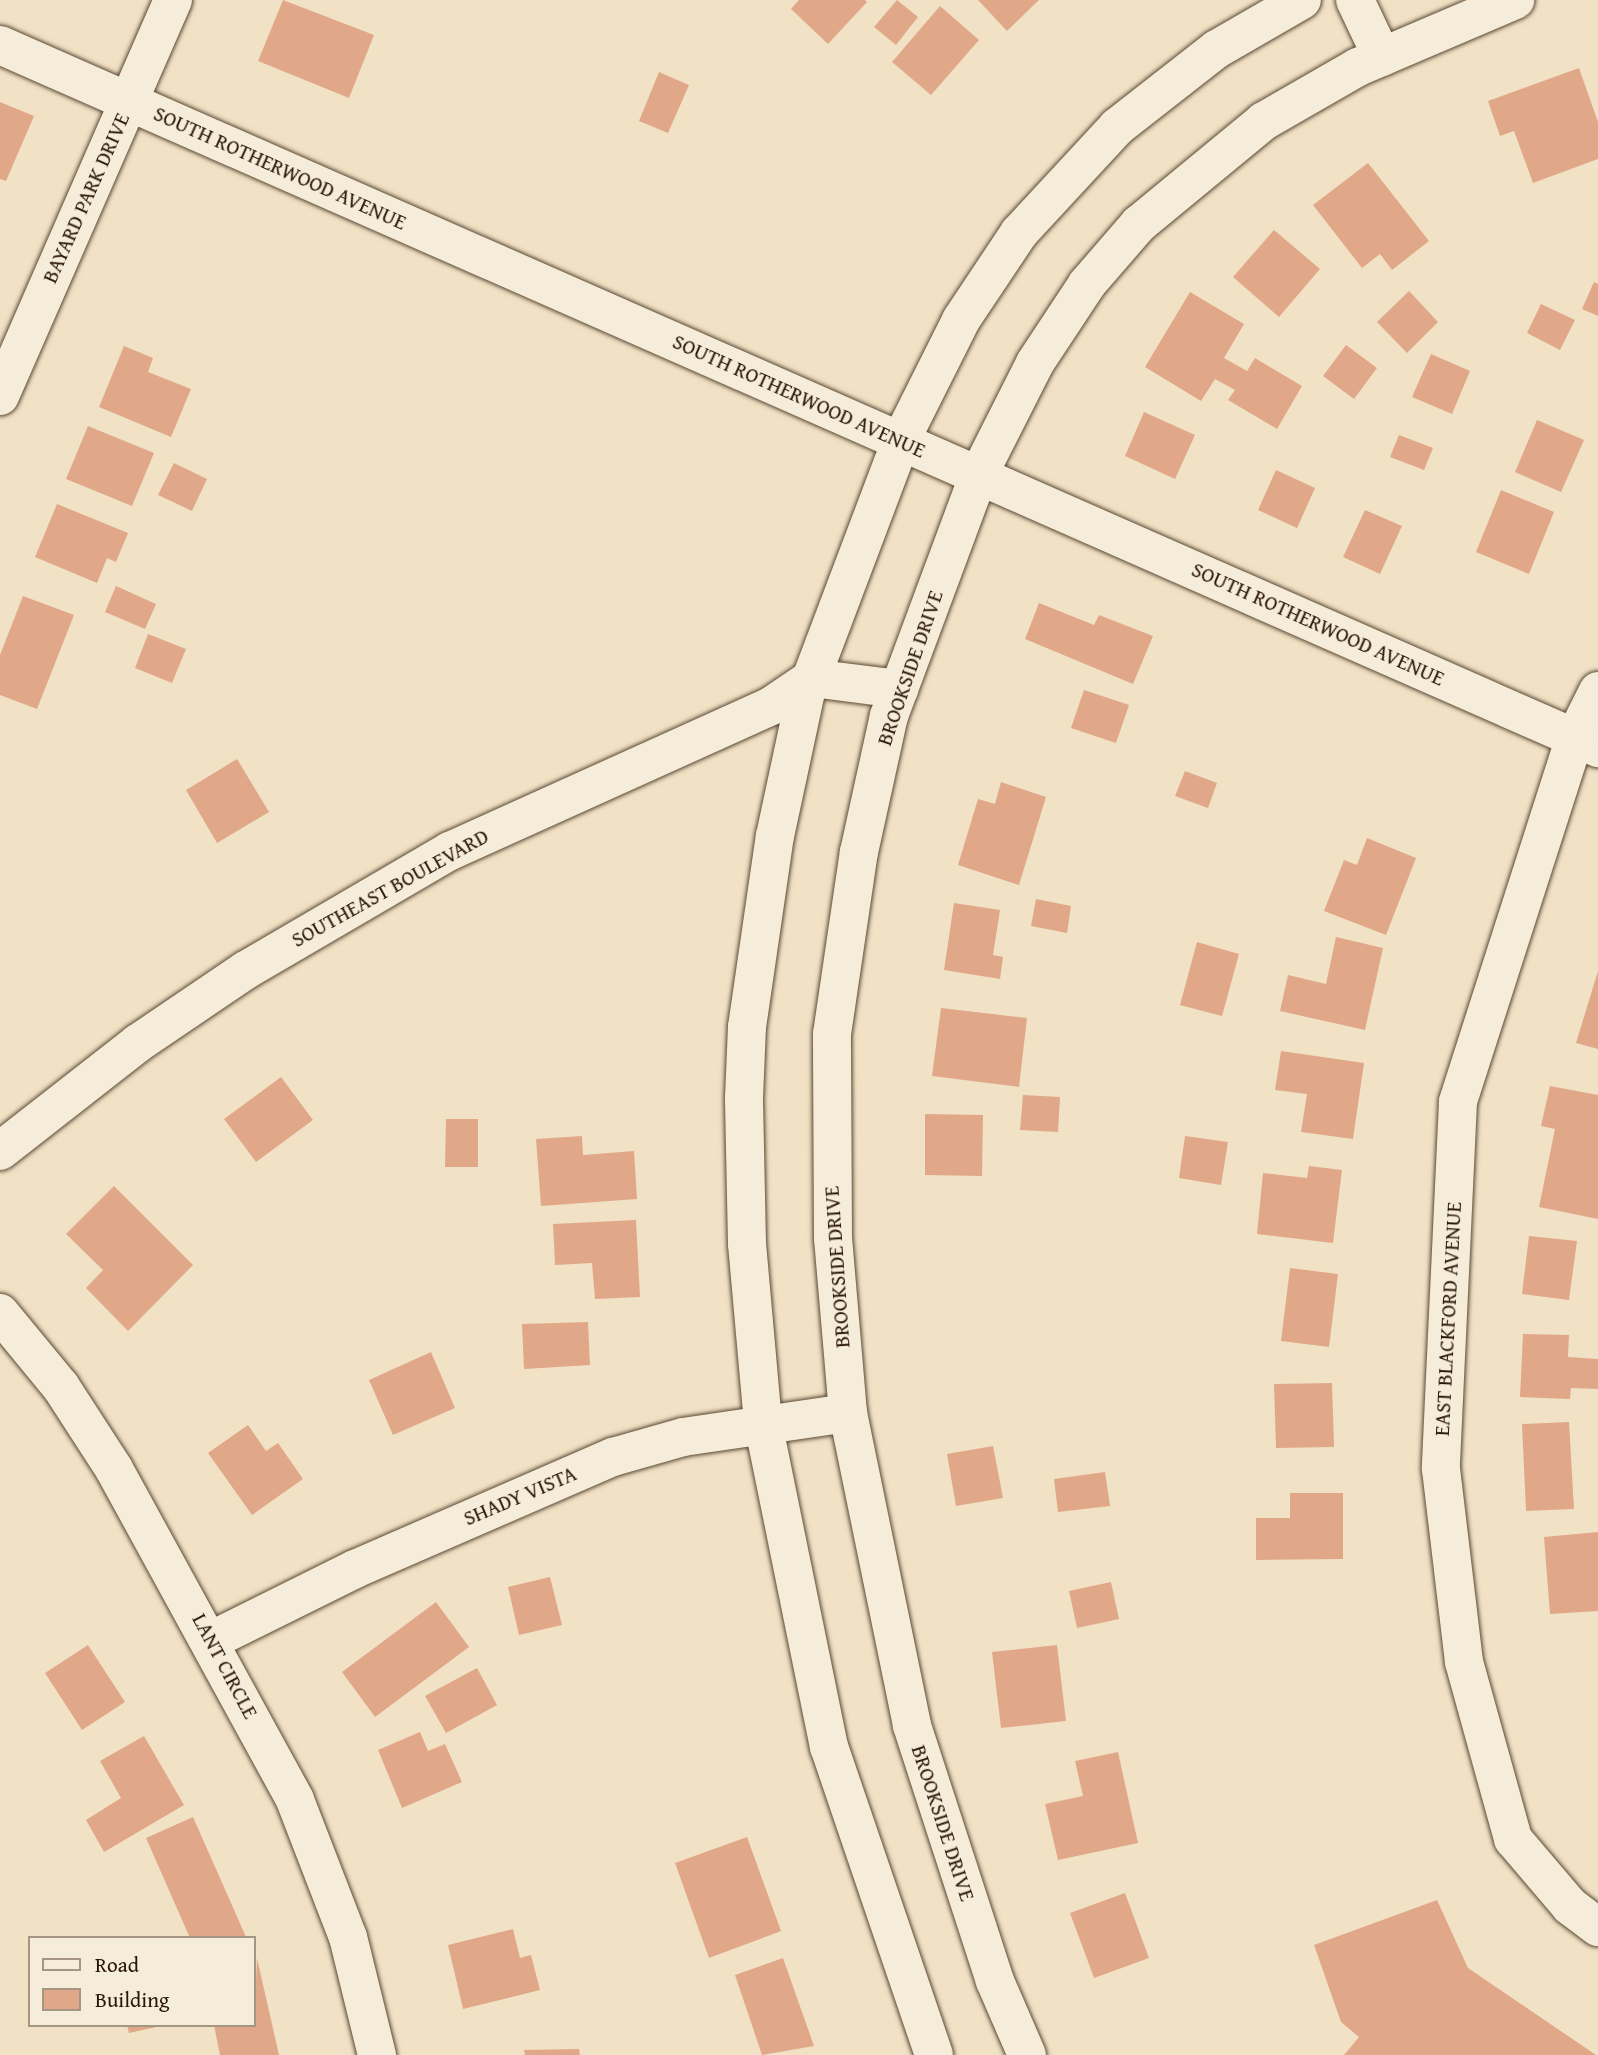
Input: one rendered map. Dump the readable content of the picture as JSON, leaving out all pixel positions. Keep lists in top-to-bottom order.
{
  "streets": {
    "street": [
      "SOUTH ROTHERWOOD AVENUE",
      "BAYARD PARK DRIVE",
      "BROOKSIDE DRIVE",
      "SOUTHEAST BOULEVARD",
      "EAST BLACKFORD AVENUE",
      "SHADY VISTA",
      "LANT CIRCLE"
    ]
  },
  "crossings": [
    ["SOUTH ROTHERWOOD AVENUE", "BAYARD PARK DRIVE"],
    ["SOUTH ROTHERWOOD AVENUE", "BROOKSIDE DRIVE"],
    ["SOUTH ROTHERWOOD AVENUE", "EAST BLACKFORD AVENUE"],
    ["BROOKSIDE DRIVE", "SHADY VISTA"],
    ["SHADY VISTA", "LANT CIRCLE"]
  ],
  "legend": ["Road", "Building"]
}
